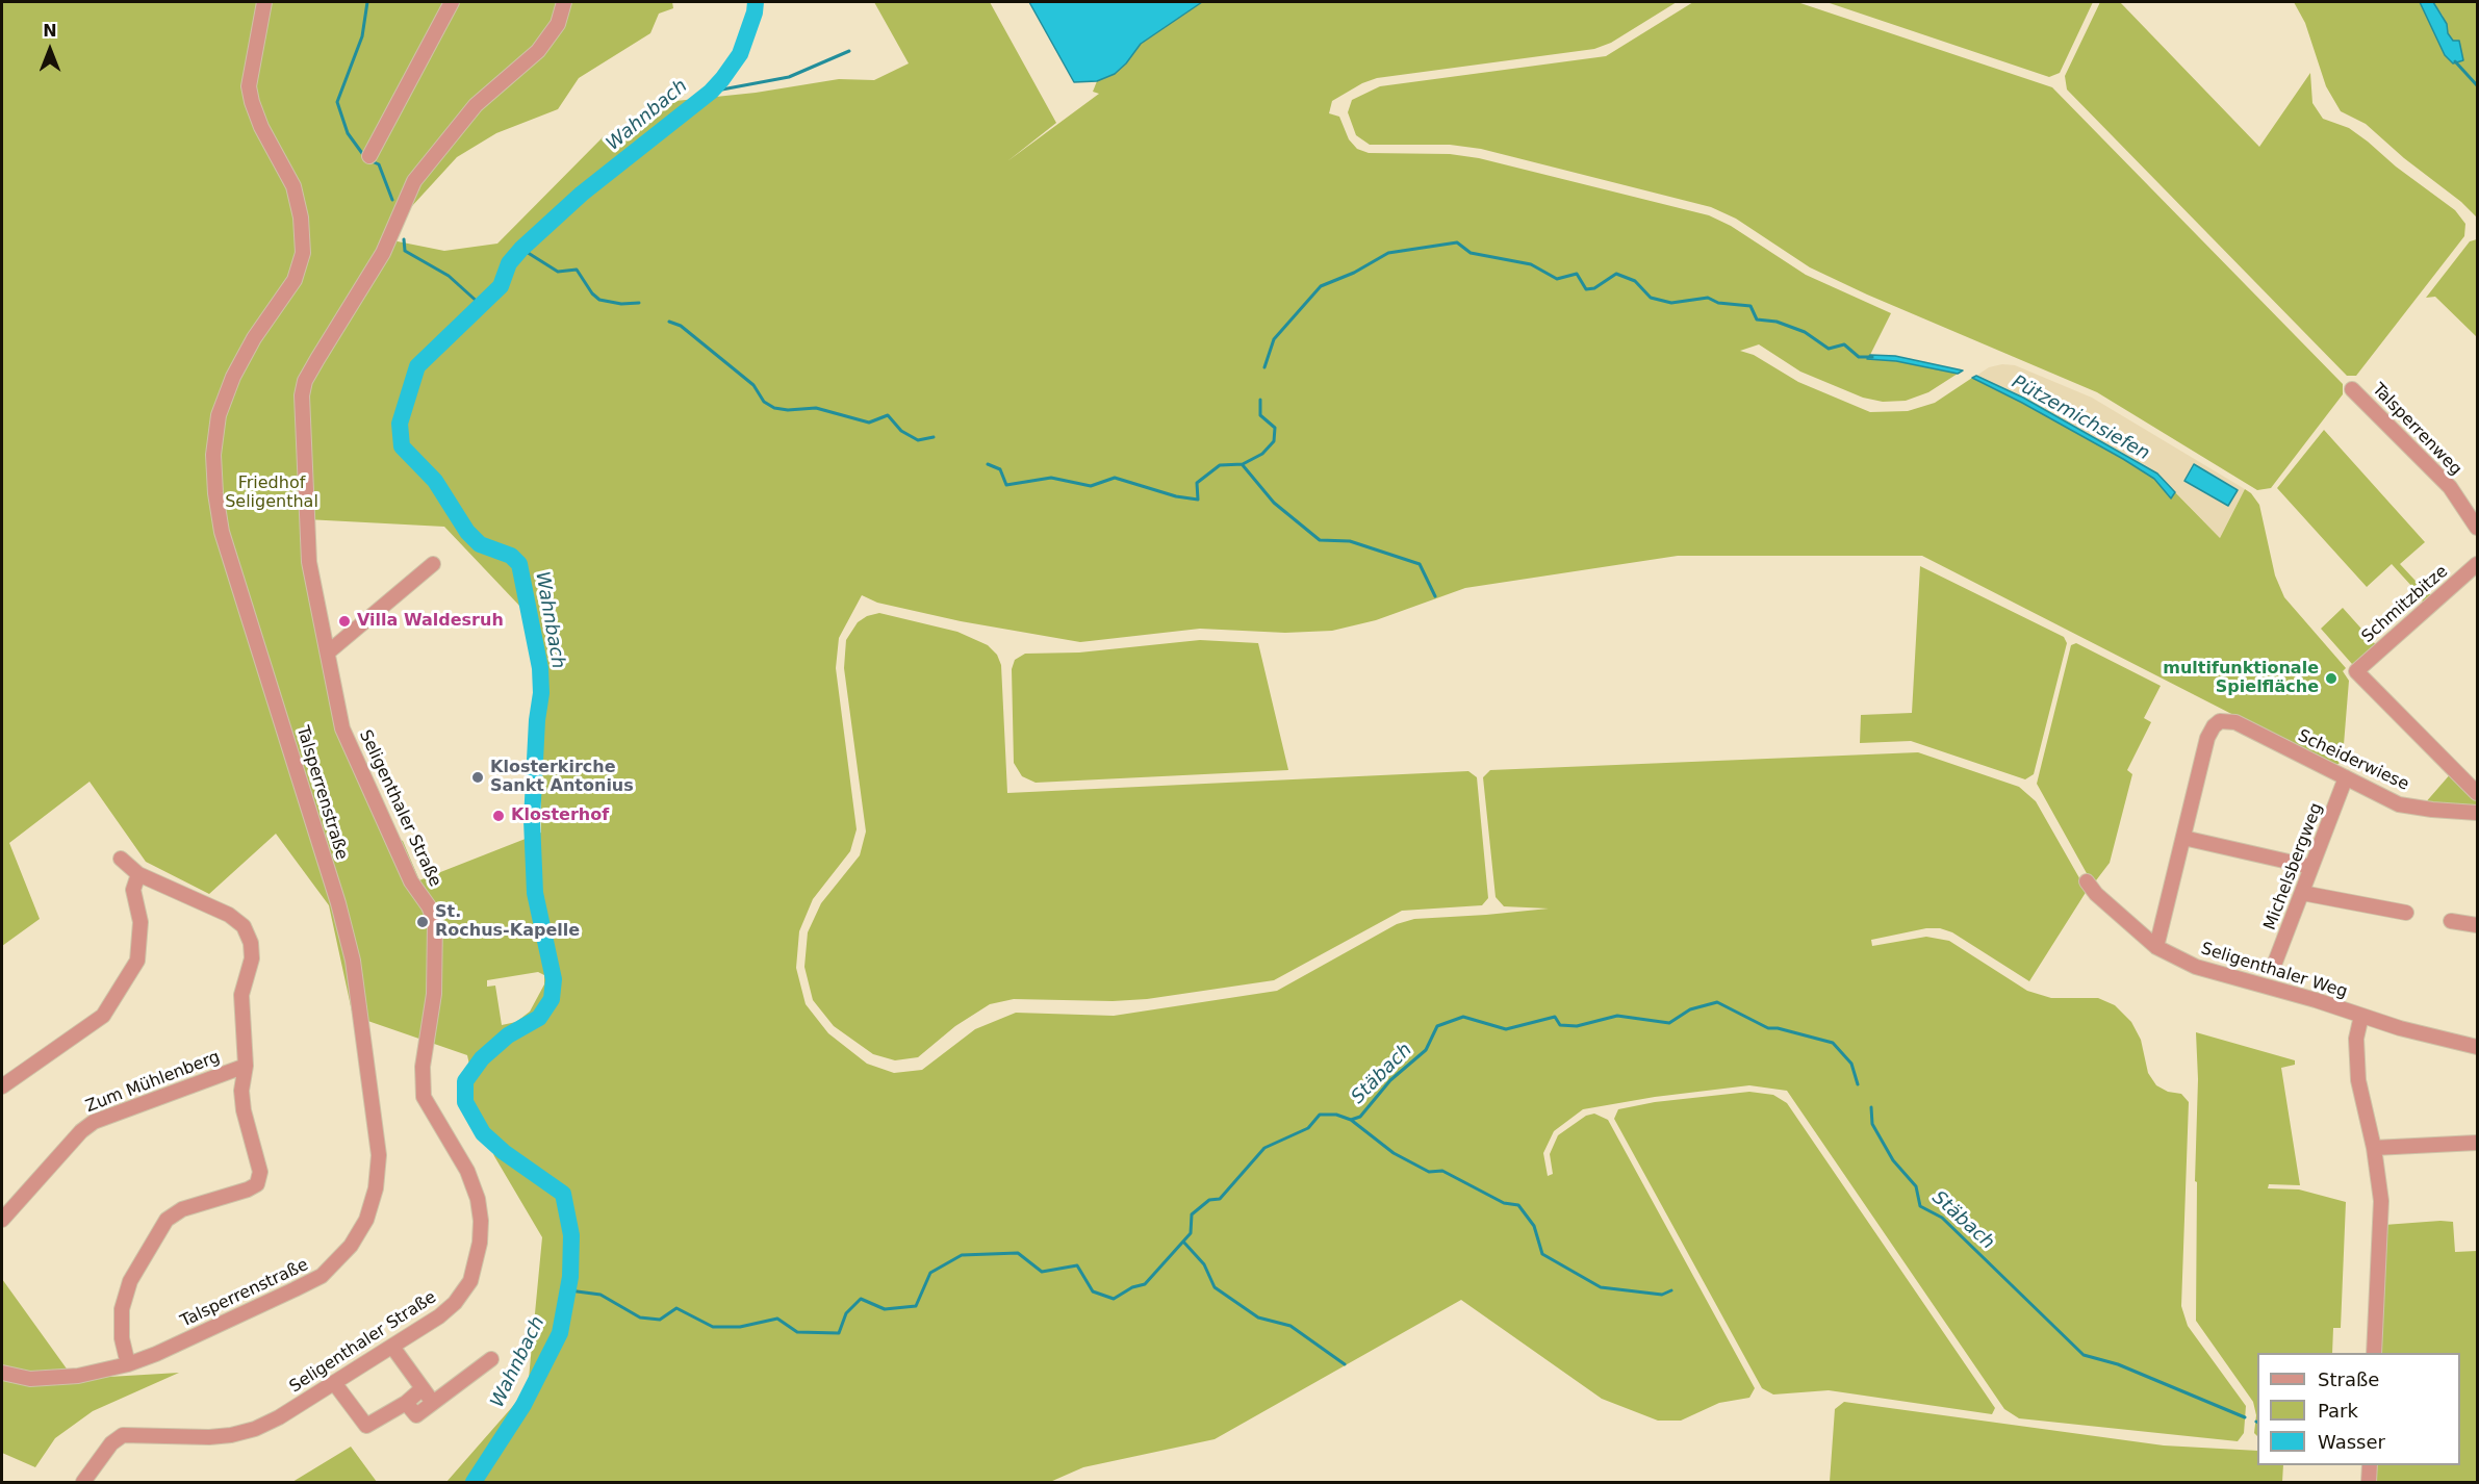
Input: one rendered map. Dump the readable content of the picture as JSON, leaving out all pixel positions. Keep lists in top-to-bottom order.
{
  "streets": {
    "street": [
      "Talsperrenweg",
      "Schmitzbitze",
      "Scheiderwiese",
      "Talsperrenstraße",
      "Seligenthaler Straße",
      "Michelsbergweg",
      "Seligenthaler Weg",
      "Zum Mühlenberg"
    ]
  },
  "crossings": [
    ["Scheiderwiese", "Michelsbergweg"]
  ],
  "water": ["Wahnbach", "Pützemichsiefen", "Stäbach"],
  "parks": ["Friedhof Seligenthal"],
  "places": [
    "Villa Waldesruh",
    "multifunktionale Spielfläche",
    "Klosterkirche Sankt Antonius",
    "Klosterhof",
    "St. Rochus-Kapelle"
  ],
  "legend": ["Straße", "Park", "Wasser"],
  "north": "top"
}
